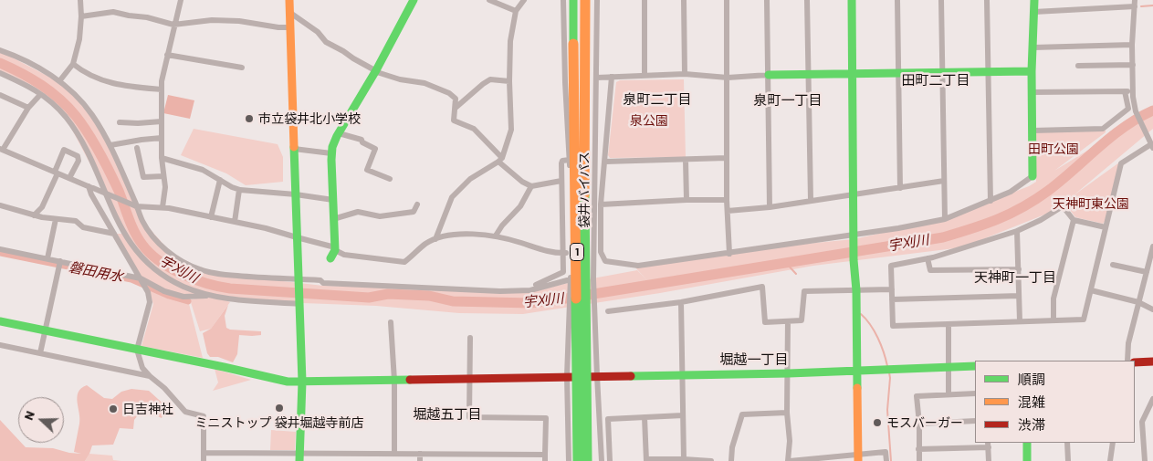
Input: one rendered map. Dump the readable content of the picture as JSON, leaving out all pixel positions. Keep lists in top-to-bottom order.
{
  "streets": {
    "main road": ["袋井バイパス", "1"]
  },
  "districts": [
    "田町二丁目",
    "泉町二丁目",
    "泉町一丁目",
    "天神町一丁目",
    "堀越一丁目",
    "堀越五丁目"
  ],
  "water": ["宇刈川", "磐田用水"],
  "parks": ["泉公園", "田町公園", "天神町東公園"],
  "places": [
    "市立袋井北小学校",
    "ミニストップ 袋井堀越寺前店",
    "日吉神社",
    "モスバーガー"
  ],
  "legend": ["順調", "混雑", "渋滞"],
  "north": "left"
}
